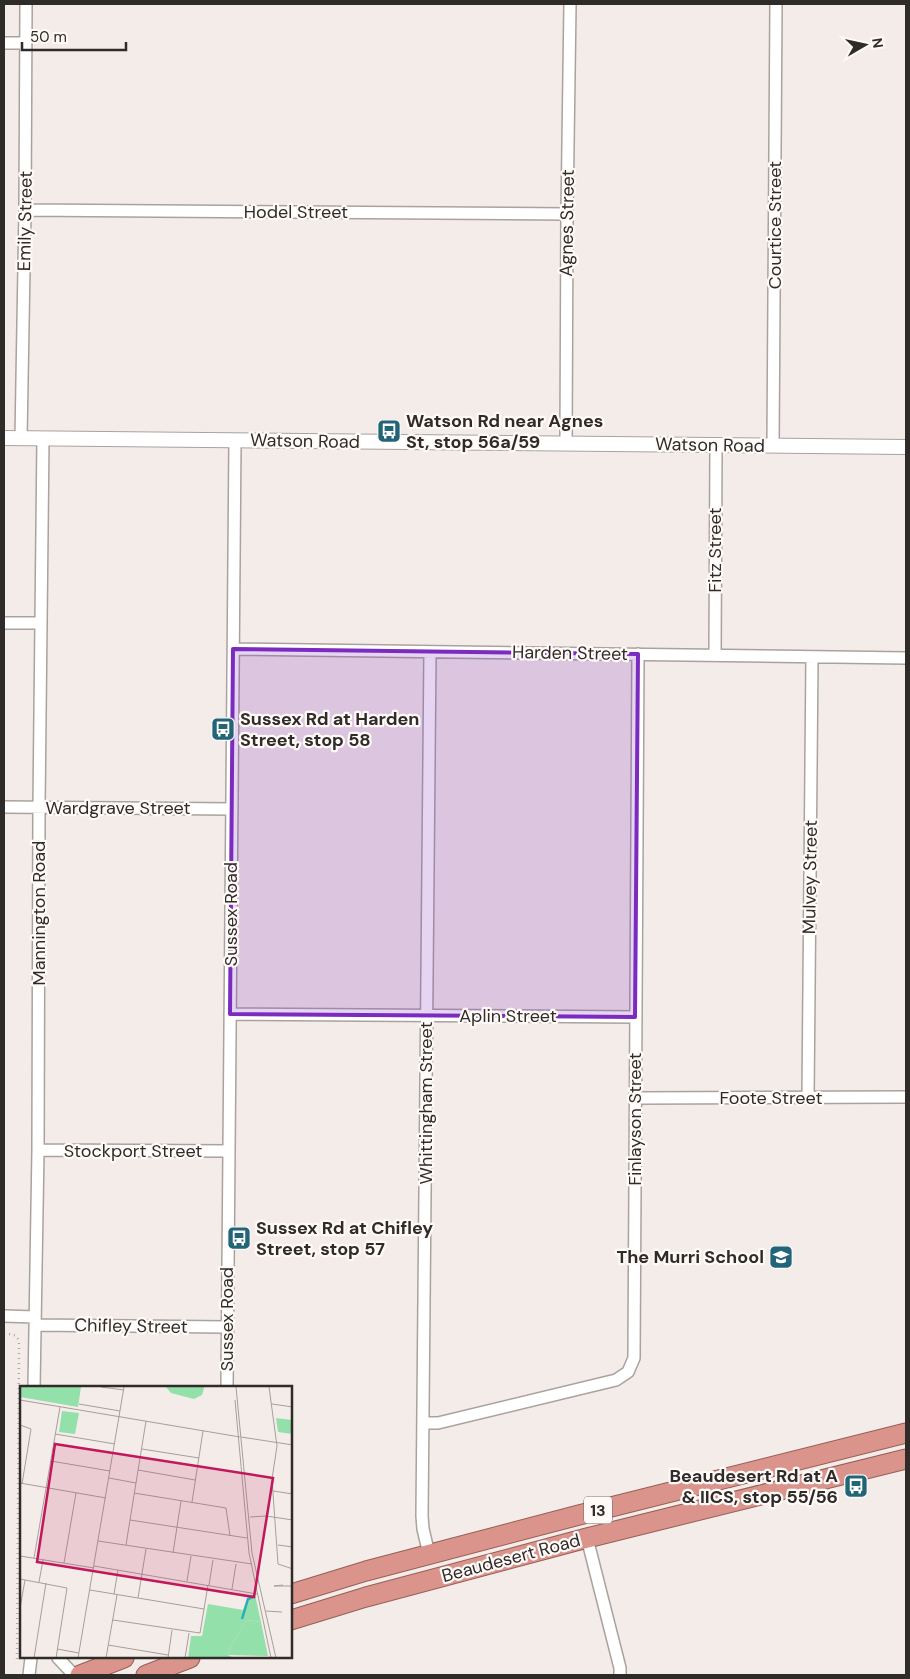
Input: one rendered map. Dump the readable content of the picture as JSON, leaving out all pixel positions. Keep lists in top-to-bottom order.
{
  "streets": {
    "highway": ["13", "Beaudesert Road"],
    "street": [
      "Hodel Street",
      "Emily Street",
      "Agnes Street",
      "Courtice Street",
      "Watson Road",
      "Fitz Street",
      "Harden Street",
      "Wardgrave Street",
      "Mulvey Street",
      "Mannington Road",
      "Sussex Road",
      "Aplin Street",
      "Foote Street",
      "Whittingham Street",
      "Finlayson Street",
      "Stockport Street",
      "Chifley Street"
    ]
  },
  "crossings": [
    ["Hodel Street", "Emily Street"],
    ["Hodel Street", "Agnes Street"],
    ["Emily Street", "Watson Road"],
    ["Agnes Street", "Watson Road"],
    ["Courtice Street", "Watson Road"],
    ["Watson Road", "Fitz Street"],
    ["Watson Road", "Mannington Road"],
    ["Watson Road", "Sussex Road"],
    ["Fitz Street", "Harden Street"],
    ["Harden Street", "Mulvey Street"],
    ["Harden Street", "Sussex Road"],
    ["Harden Street", "Whittingham Street"],
    ["Harden Street", "Finlayson Street"],
    ["Wardgrave Street", "Mannington Road"],
    ["Wardgrave Street", "Sussex Road"],
    ["Mulvey Street", "Foote Street"],
    ["Mannington Road", "Stockport Street"],
    ["Mannington Road", "Chifley Street"],
    ["Sussex Road", "Aplin Street"],
    ["Sussex Road", "Stockport Street"],
    ["Sussex Road", "Chifley Street"],
    ["Aplin Street", "Whittingham Street"],
    ["Aplin Street", "Finlayson Street"],
    ["Foote Street", "Finlayson Street"],
    ["Whittingham Street", "Finlayson Street"],
    ["Whittingham Street", "Beaudesert Road"]
  ],
  "places": {
    "bus stop": [
      "Watson Rd near Agnes St, stop 56a/59",
      "Sussex Rd at Harden Street, stop 58",
      "Sussex Rd at Chifley Street, stop 57",
      "Beaudesert Rd at A & IICS, stop 55/56"
    ],
    "school or university": ["The Murri School"]
  },
  "scale_bar": "50 m",
  "north": "right"
}
